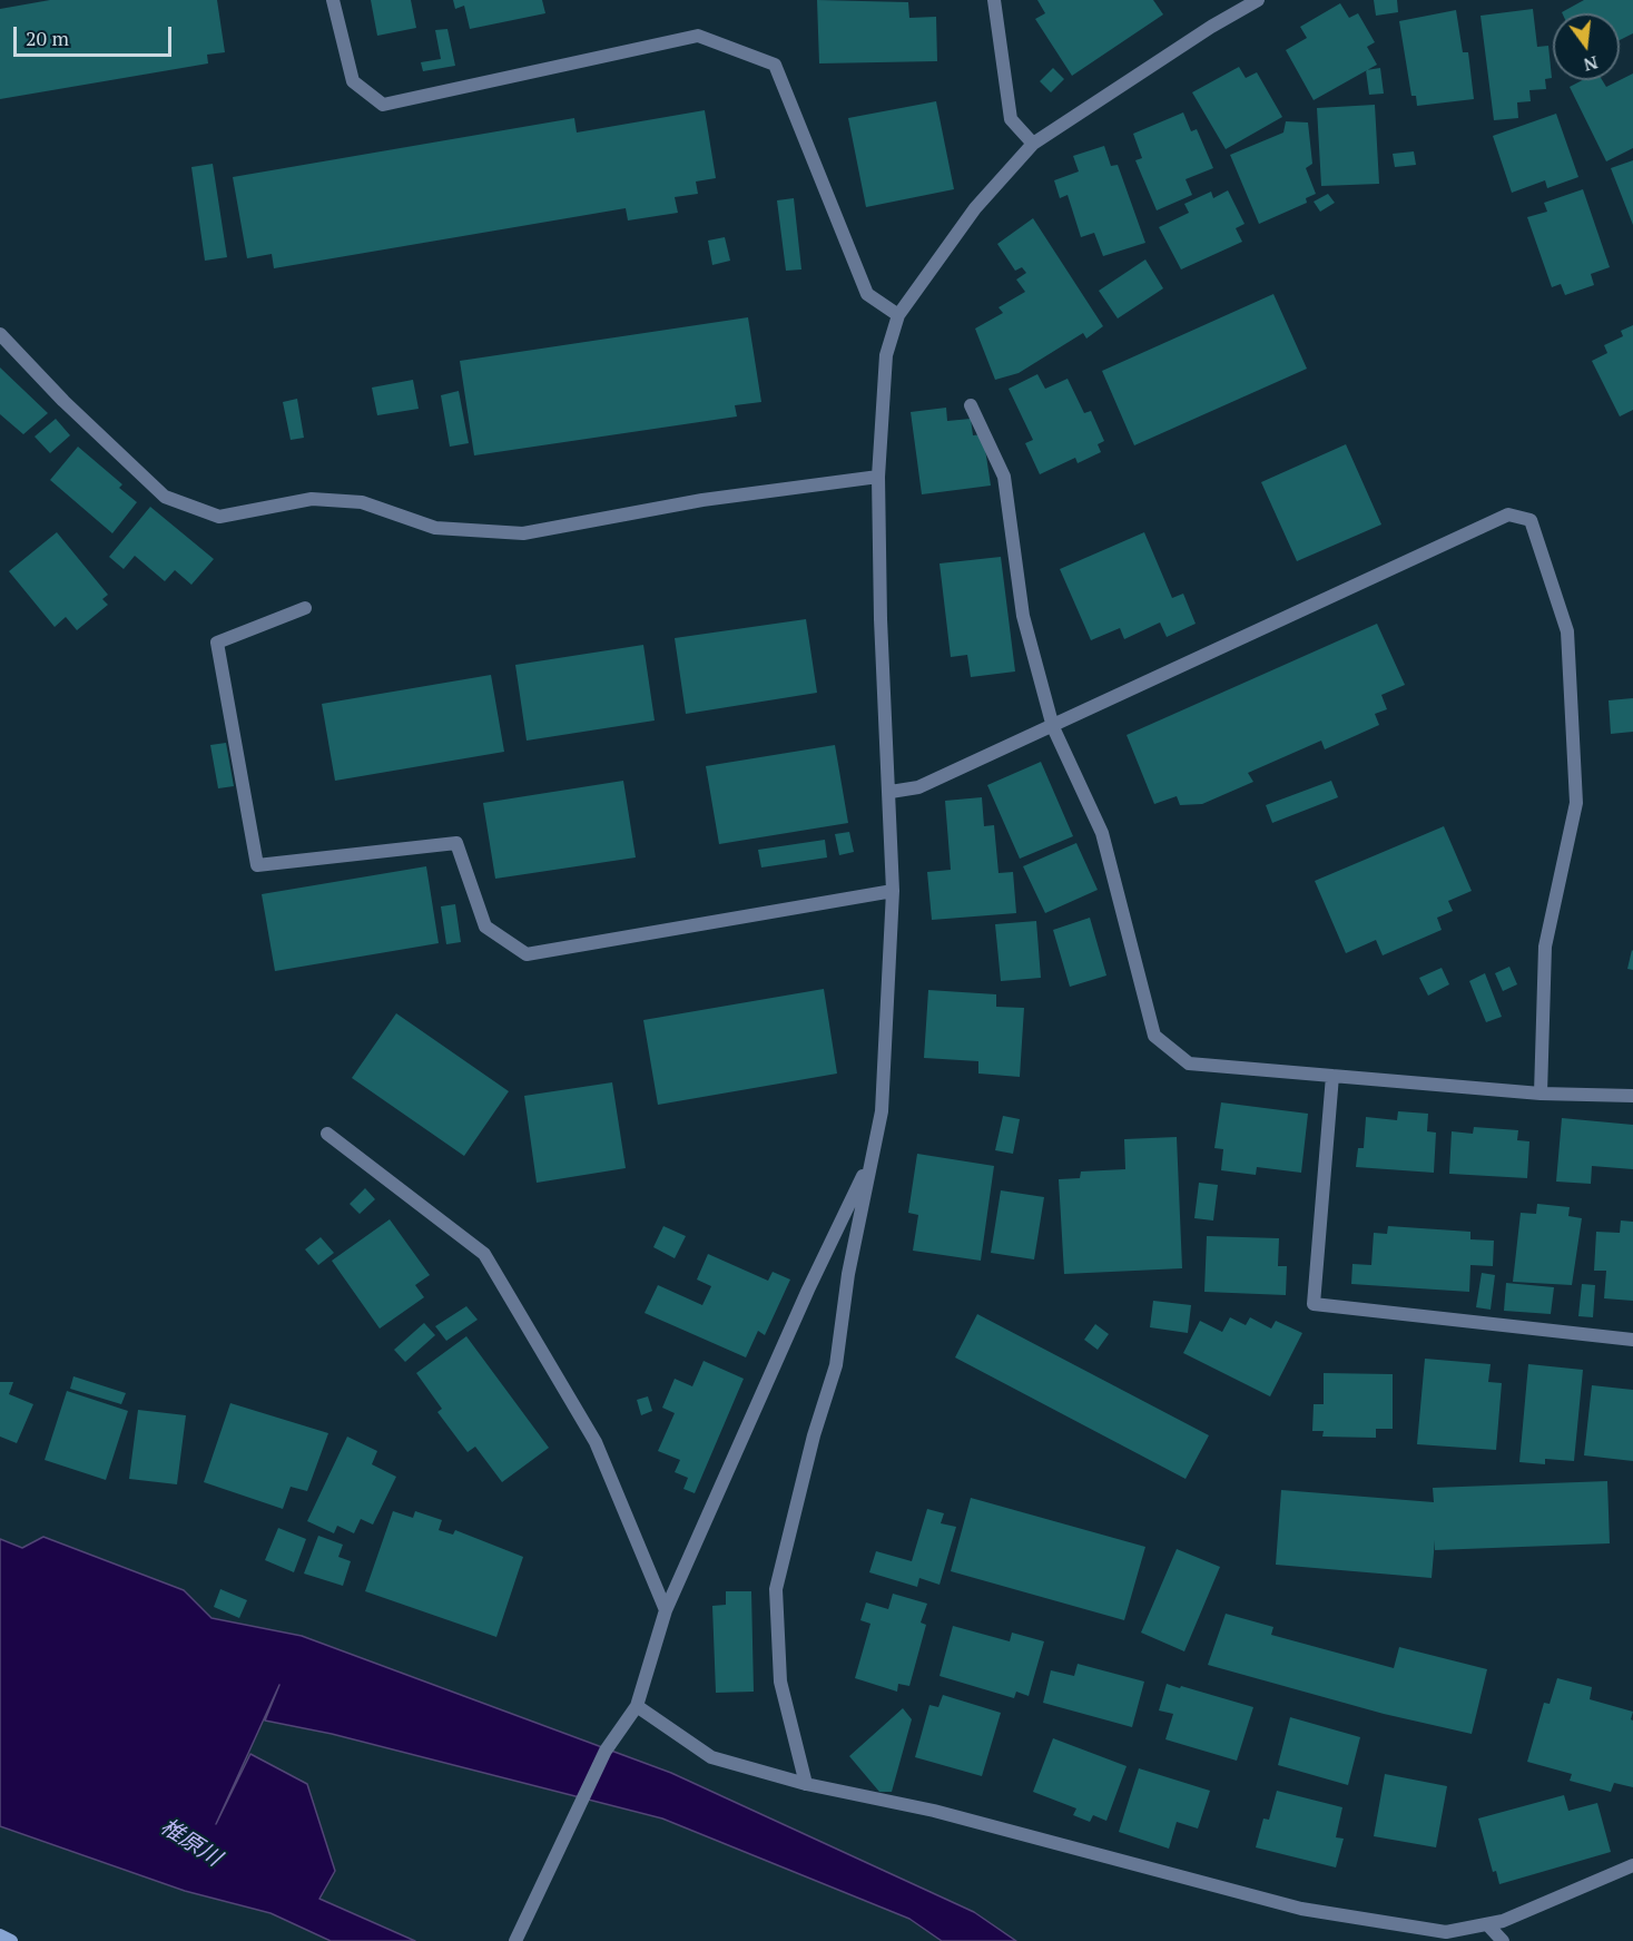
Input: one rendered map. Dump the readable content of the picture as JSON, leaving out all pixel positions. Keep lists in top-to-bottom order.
{
  "water": ["椎原川"],
  "scale_bar": "20 m",
  "north": "bottom"
}
